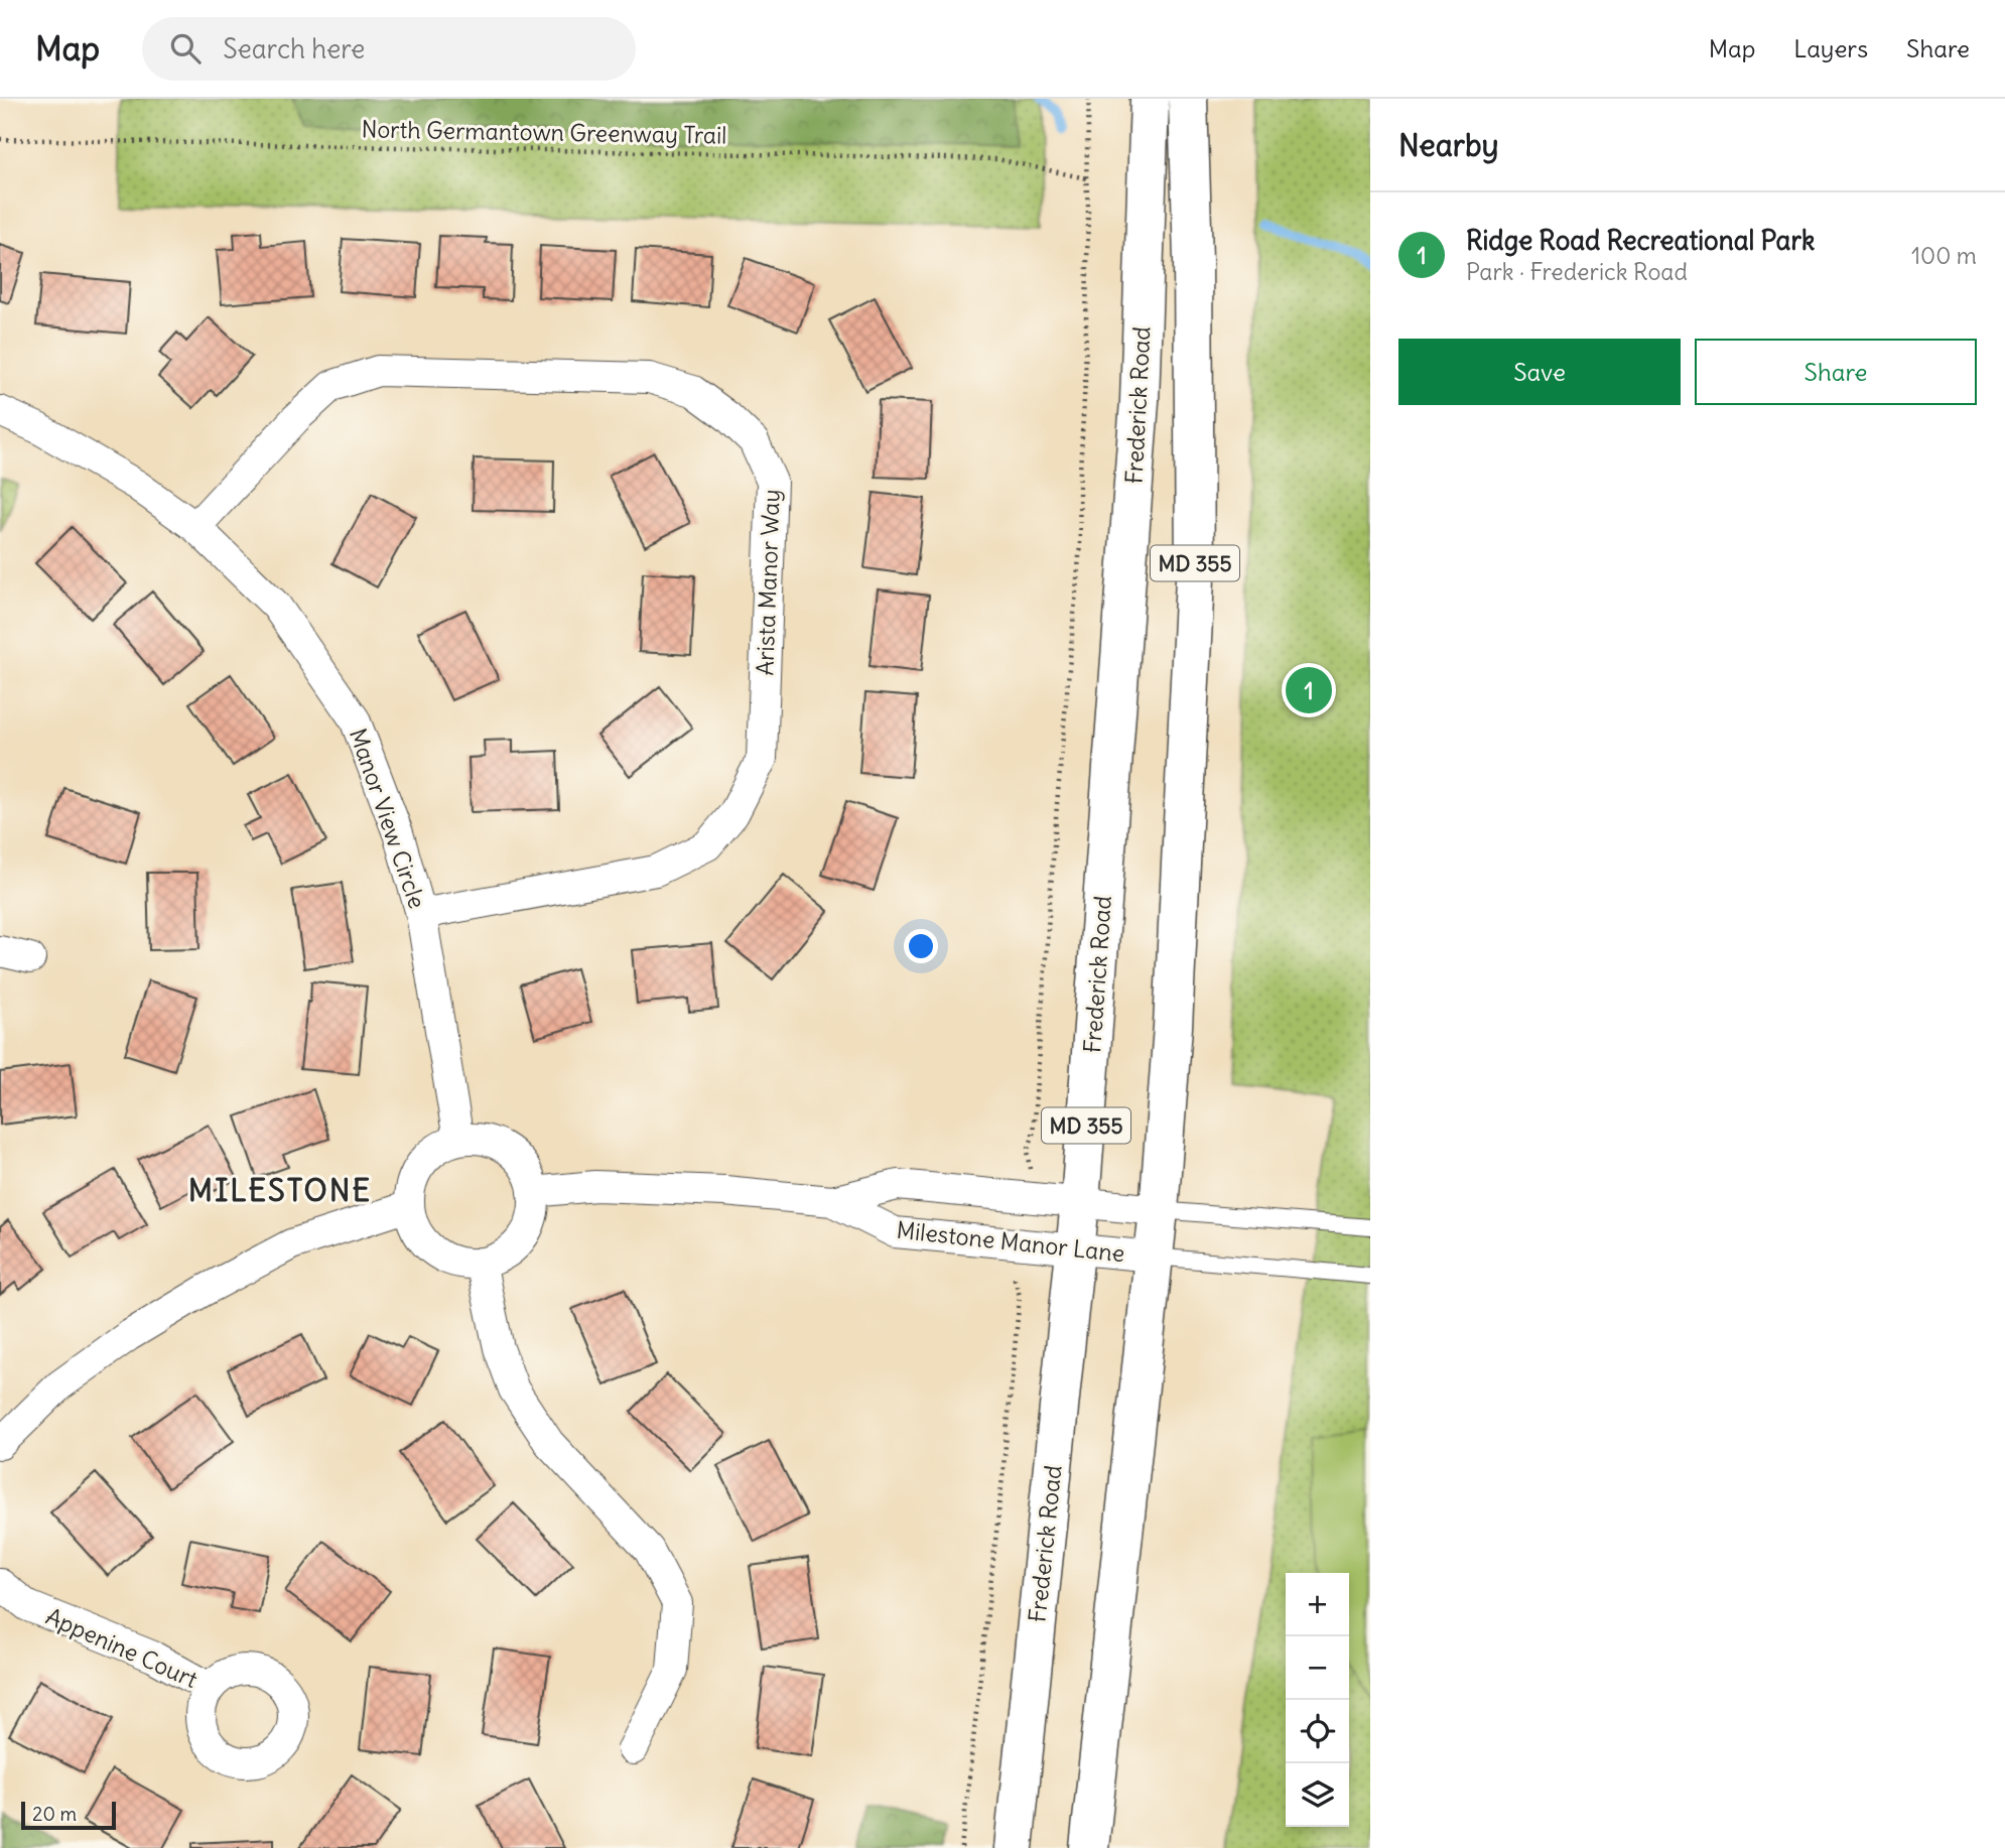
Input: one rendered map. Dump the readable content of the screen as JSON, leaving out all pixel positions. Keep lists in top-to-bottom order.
{
  "streets": {
    "main road": ["Frederick Road", "MD 355"],
    "street": [
      "Arista Manor Way",
      "Manor View Circle",
      "Milestone Manor Lane",
      "Appenine Court"
    ],
    "path": ["North Germantown Greenway Trail"]
  },
  "crossings": [
    ["Frederick Road", "Milestone Manor Lane"],
    ["MD 355", "Milestone Manor Lane"],
    ["Arista Manor Way", "Manor View Circle"],
    ["Manor View Circle", "Milestone Manor Lane"]
  ],
  "districts": ["MILESTONE"],
  "scale_bar": "20 m",
  "page": {
    "header": "Map",
    "search": "Search here",
    "nav": ["Map", "Layers", "Share"],
    "heading": "Nearby",
    "list": [
      {
        "mark": "1",
        "name": "Ridge Road Recreational Park",
        "note": "Park · Frederick Road",
        "value": "100 m"
      }
    ],
    "buttons": ["Save", "Share"],
    "pins": "1",
    "map_buttons": ["+", "−"],
    "scale": "20 m"
  }
}
